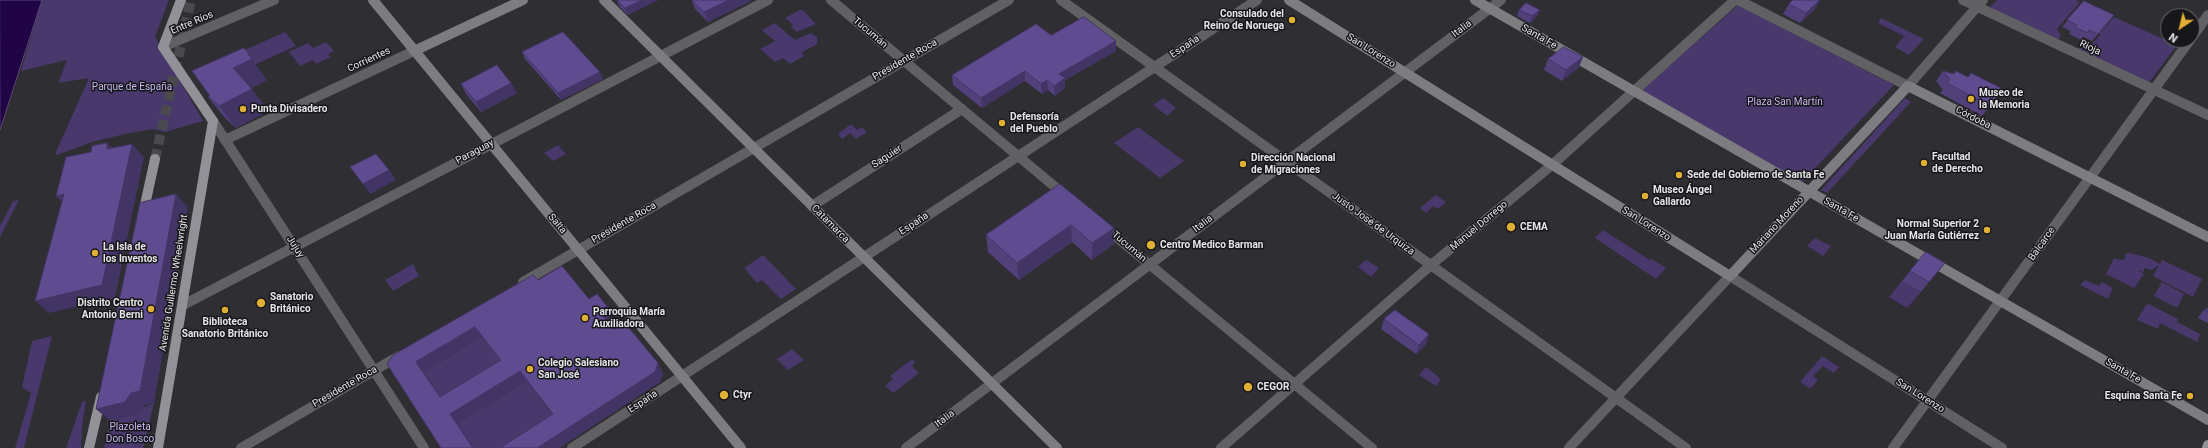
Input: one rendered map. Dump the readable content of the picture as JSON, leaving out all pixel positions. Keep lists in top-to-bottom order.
{
  "streets": {
    "main road": [
      "Santa Fe",
      "San Lorenzo",
      "Corrientes",
      "Córdoba",
      "Salta",
      "Catamarca",
      "Mariano Moreno",
      "Jujuy",
      "Avenida Guillermo Wheelwright"
    ],
    "street": [
      "Entre Ríos",
      "Italia",
      "Tucumán",
      "España",
      "Rioja",
      "Presidente Roca",
      "Paraguay",
      "Saguier",
      "Justo José de Urquiza",
      "Manuel Dorrego",
      "Balcarce"
    ]
  },
  "crossings": [
    ["Entre Ríos", "Jujuy"],
    ["Italia", "Tucumán"],
    ["Italia", "Santa Fe"],
    ["Italia", "San Lorenzo"],
    ["Italia", "Catamarca"],
    ["Italia", "Justo José de Urquiza"],
    ["Tucumán", "España"],
    ["Tucumán", "Presidente Roca"],
    ["Tucumán", "Saguier"],
    ["Tucumán", "Manuel Dorrego"],
    ["Santa Fe", "Mariano Moreno"],
    ["Santa Fe", "Manuel Dorrego"],
    ["Santa Fe", "Balcarce"],
    ["España", "Salta"],
    ["España", "Catamarca"],
    ["España", "Justo José de Urquiza"],
    ["Rioja", "Mariano Moreno"],
    ["Rioja", "Balcarce"],
    ["San Lorenzo", "Mariano Moreno"],
    ["San Lorenzo", "Manuel Dorrego"],
    ["San Lorenzo", "Balcarce"],
    ["Corrientes", "Salta"],
    ["Corrientes", "Jujuy"],
    ["Presidente Roca", "Salta"],
    ["Presidente Roca", "Catamarca"],
    ["Presidente Roca", "Jujuy"],
    ["Córdoba", "Mariano Moreno"],
    ["Córdoba", "Balcarce"],
    ["Paraguay", "Salta"],
    ["Paraguay", "Catamarca"],
    ["Paraguay", "Jujuy"],
    ["Paraguay", "Avenida Guillermo Wheelwright"],
    ["Saguier", "Catamarca"],
    ["Justo José de Urquiza", "Mariano Moreno"],
    ["Justo José de Urquiza", "Manuel Dorrego"],
    ["Jujuy", "Avenida Guillermo Wheelwright"]
  ],
  "parks": ["Parque de España", "Plaza San Martín", "Plazoleta Don Bosco"],
  "places": [
    "Consulado del Reino de Noruega",
    "Museo de la Memoria",
    "Punta Divisadero",
    "Defensoría del Pueblo",
    "Facultad de Derecho",
    "Dirección Nacional de Migraciones",
    "Sede del Gobierno de Santa Fe",
    "Museo Ángel Gallardo",
    "CEMA",
    "Normal Superior 2 Juan María Gutiérrez",
    "Centro Medico Barman",
    "La Isla de los Inventos",
    "Sanatorio Británico",
    "Distrito Centro Antonio Berni",
    "Biblioteca Sanatorio Británico",
    "Parroquia María Auxiliadora",
    "Colegio Salesiano San José",
    "CEGOR",
    "Ctyr",
    "Esquina Santa Fe"
  ],
  "north": "bottom left"
}
